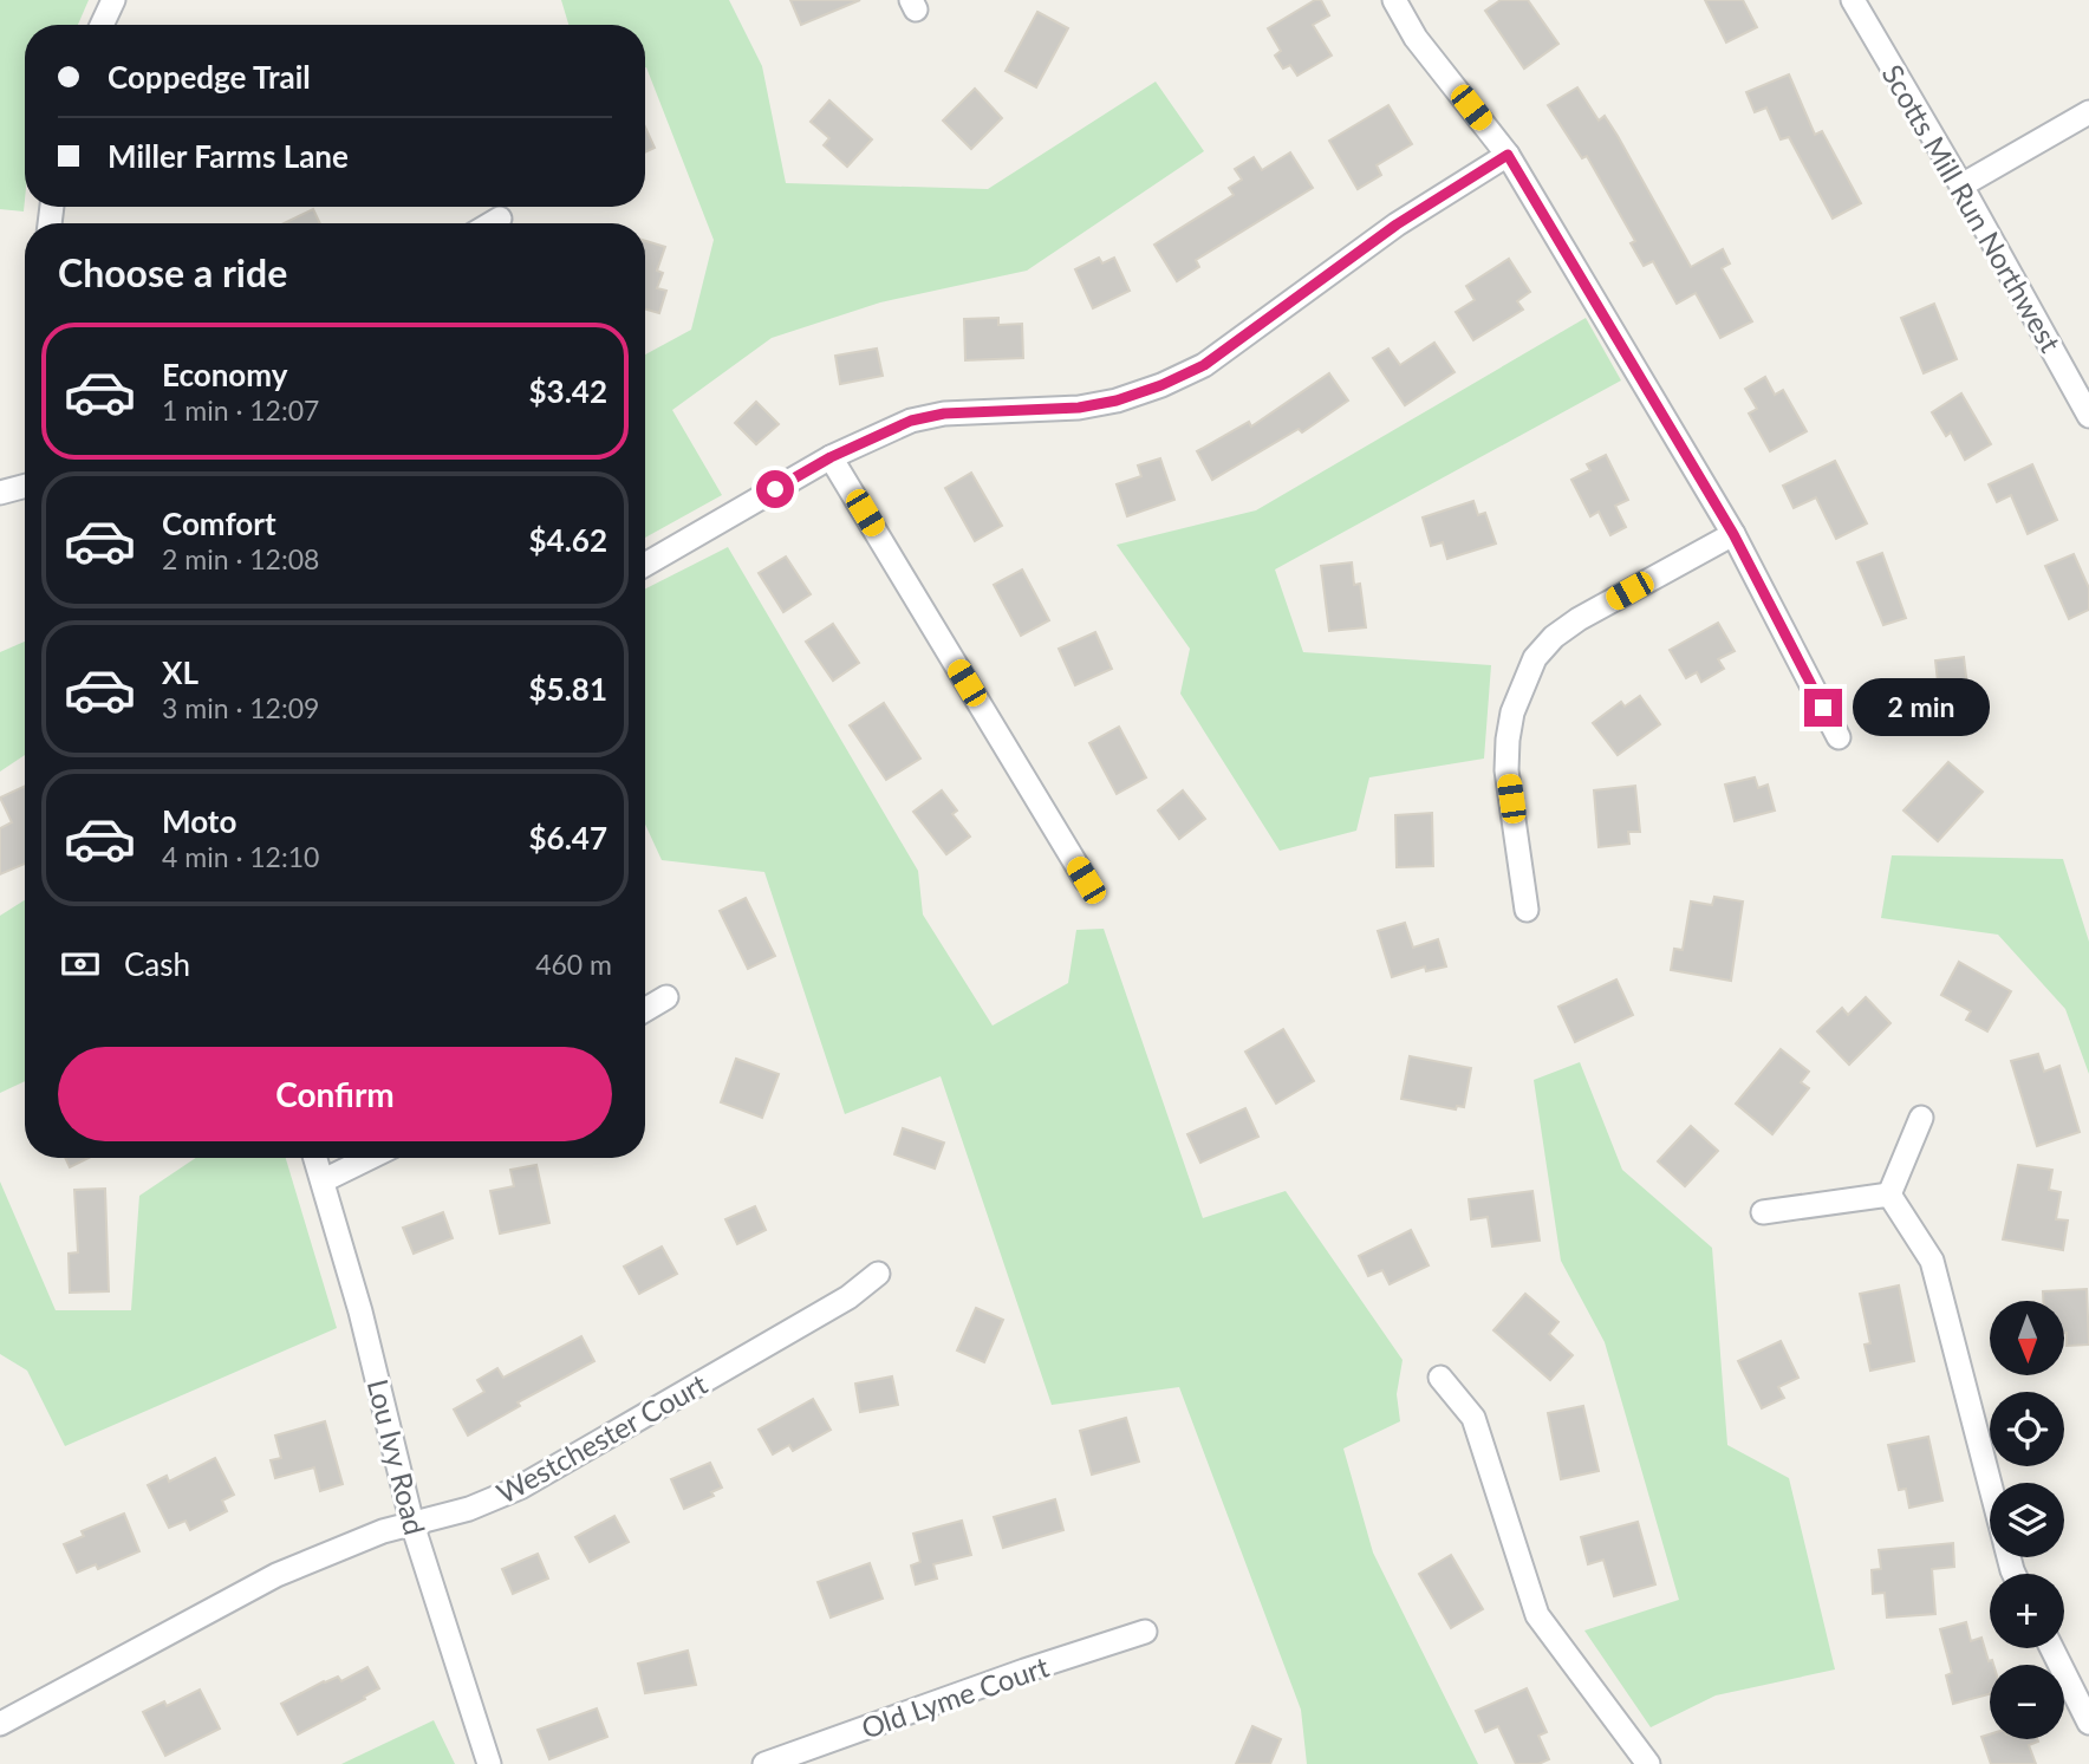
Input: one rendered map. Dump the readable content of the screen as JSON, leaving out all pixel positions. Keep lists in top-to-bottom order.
{
  "streets": {
    "street": [
      "Scotts Mill Run Northwest",
      "Westchester Court",
      "Lou Ivy Road",
      "Old Lyme Court"
    ]
  },
  "crossings": [
    ["Westchester Court", "Lou Ivy Road"]
  ],
  "north": "bottom",
  "page": {
    "banner": ["Coppedge Trail", "Miller Farms Lane"],
    "heading": "Choose a ride",
    "list": [
      {
        "name": "Economy",
        "note": "1 min · 12:07",
        "value": "$3.42"
      },
      {
        "name": "Comfort",
        "note": "2 min · 12:08",
        "value": "$4.62"
      },
      {
        "name": "XL",
        "note": "3 min · 12:09",
        "value": "$5.81"
      },
      {
        "name": "Moto",
        "note": "4 min · 12:10",
        "value": "$6.47"
      }
    ],
    "bubble": "2 min",
    "pay": ["Cash", "460 m"],
    "buttons": "Confirm",
    "map_buttons": ["+", "−"]
  }
}
